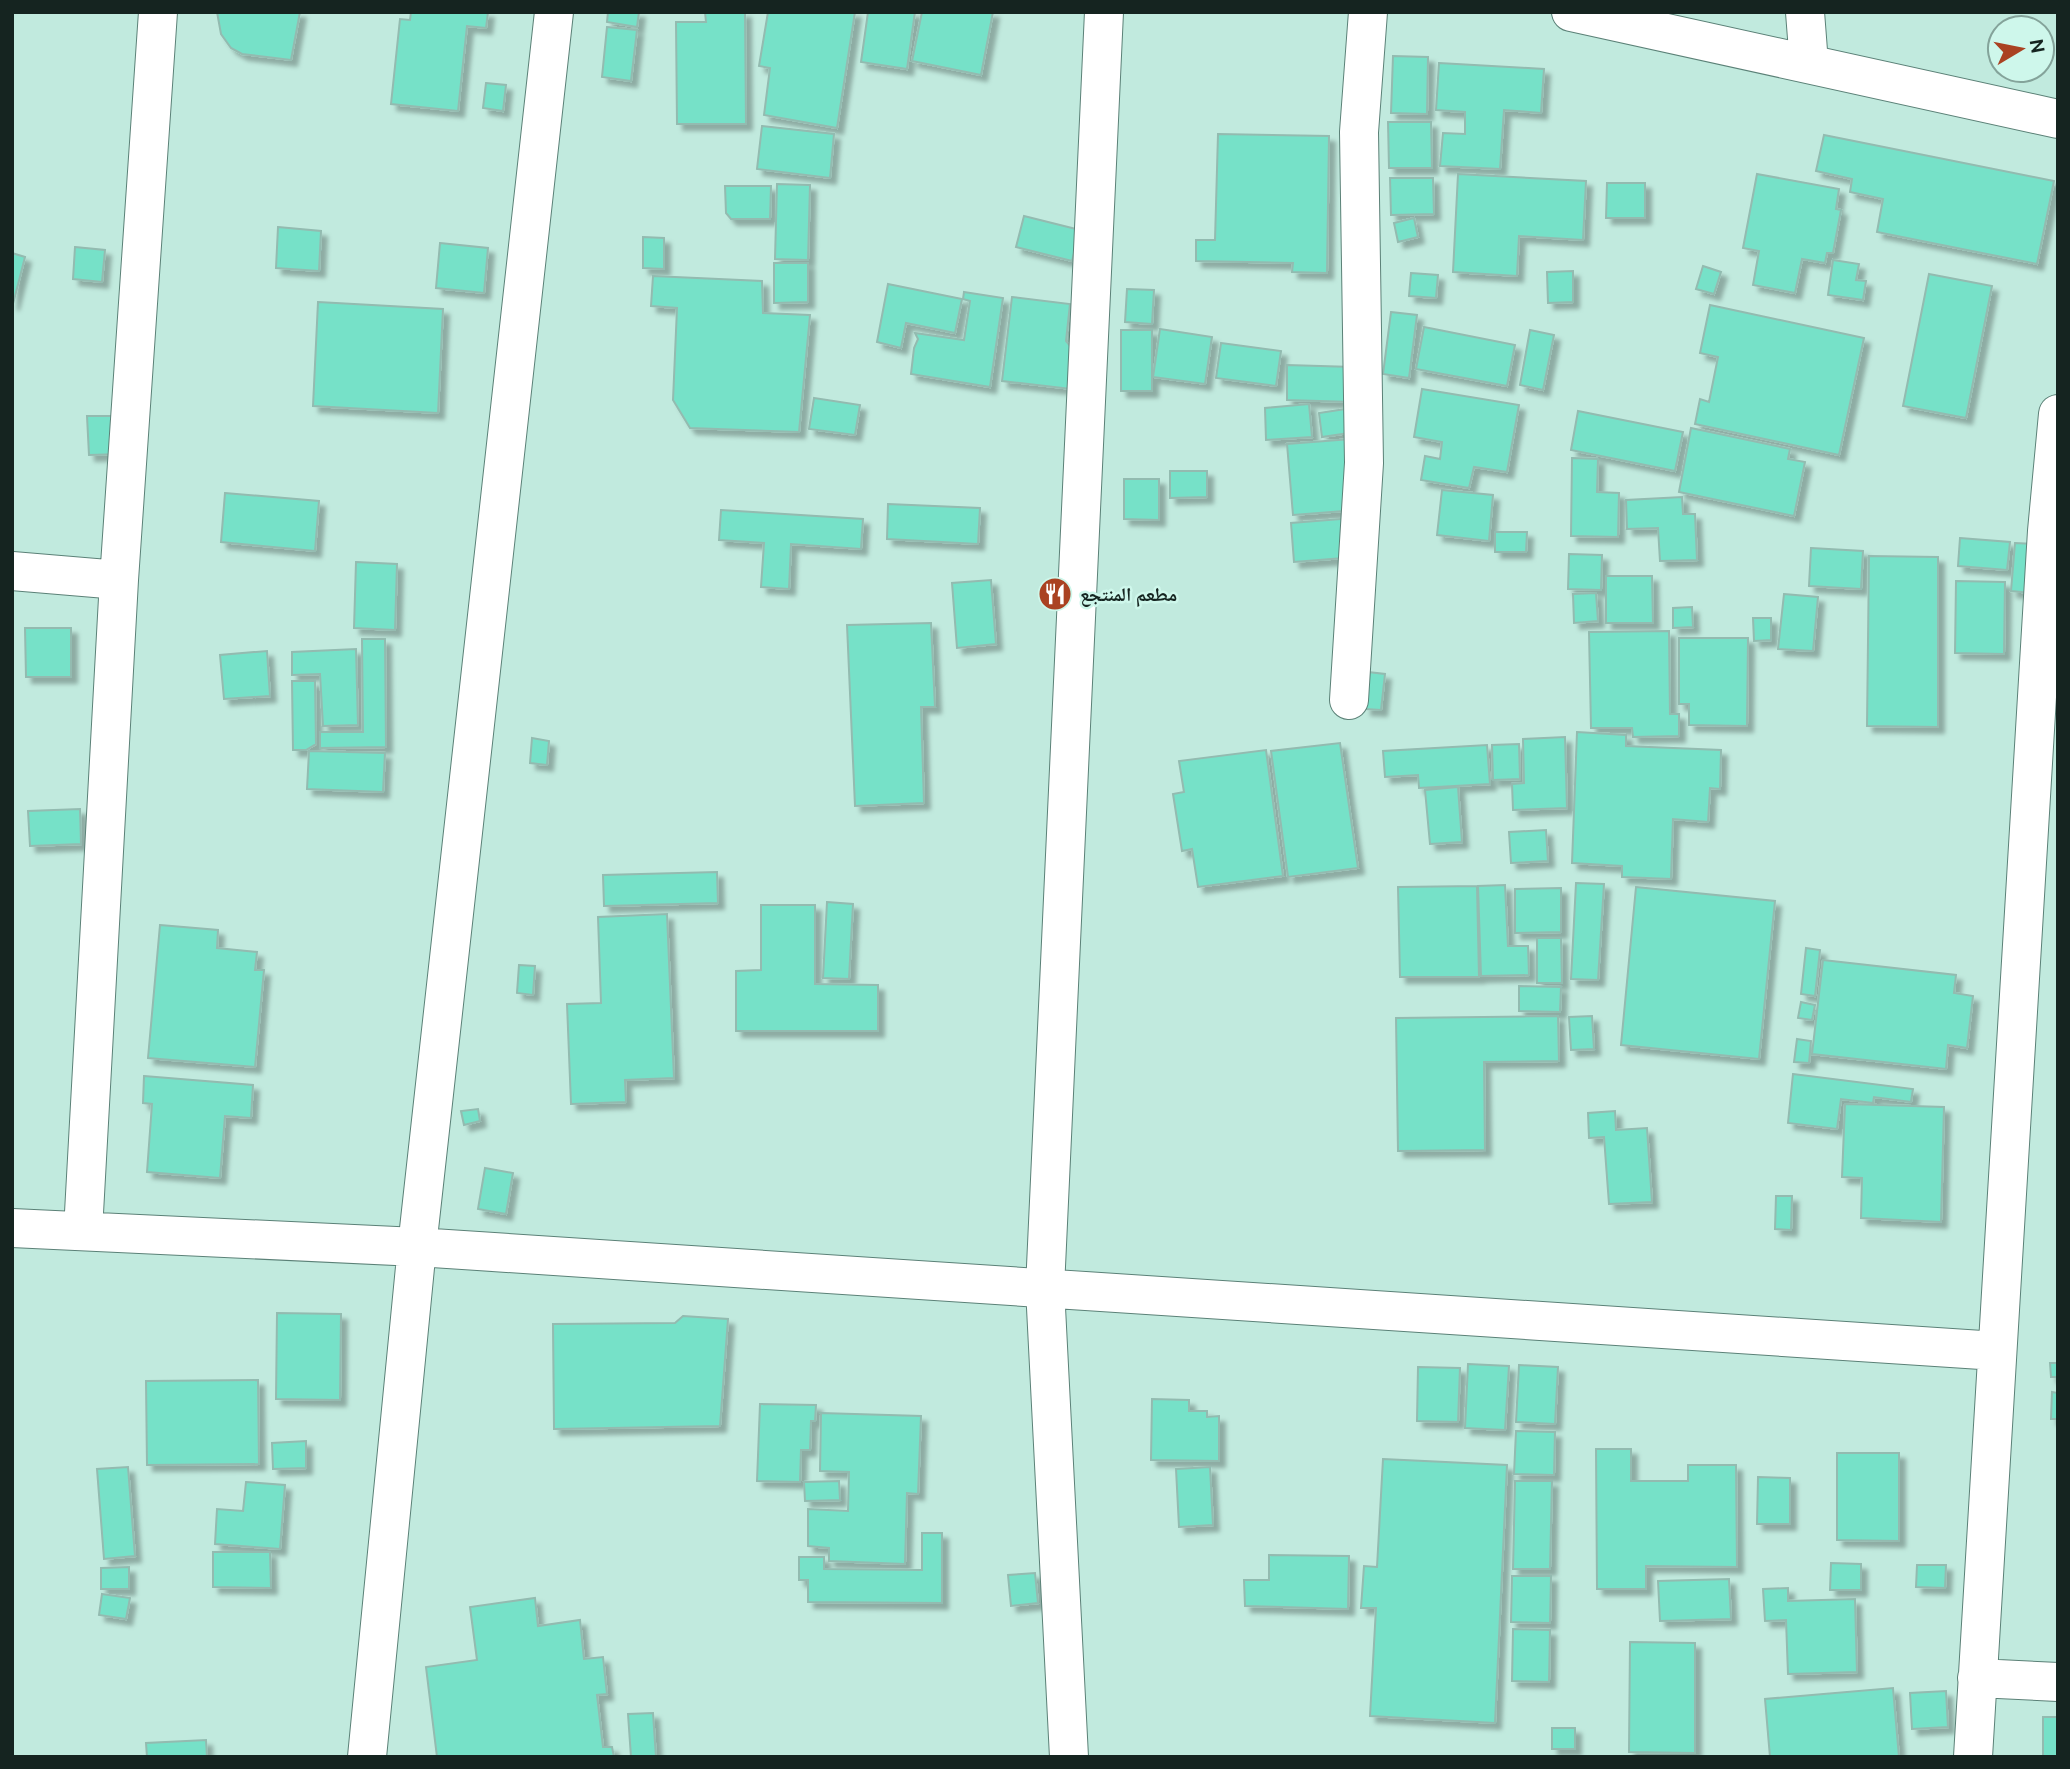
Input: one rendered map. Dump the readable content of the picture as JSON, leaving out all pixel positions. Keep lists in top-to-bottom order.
{
  "places": {
    "restaurant": ["مطعم المنتجع"]
  },
  "north": "right"
}
